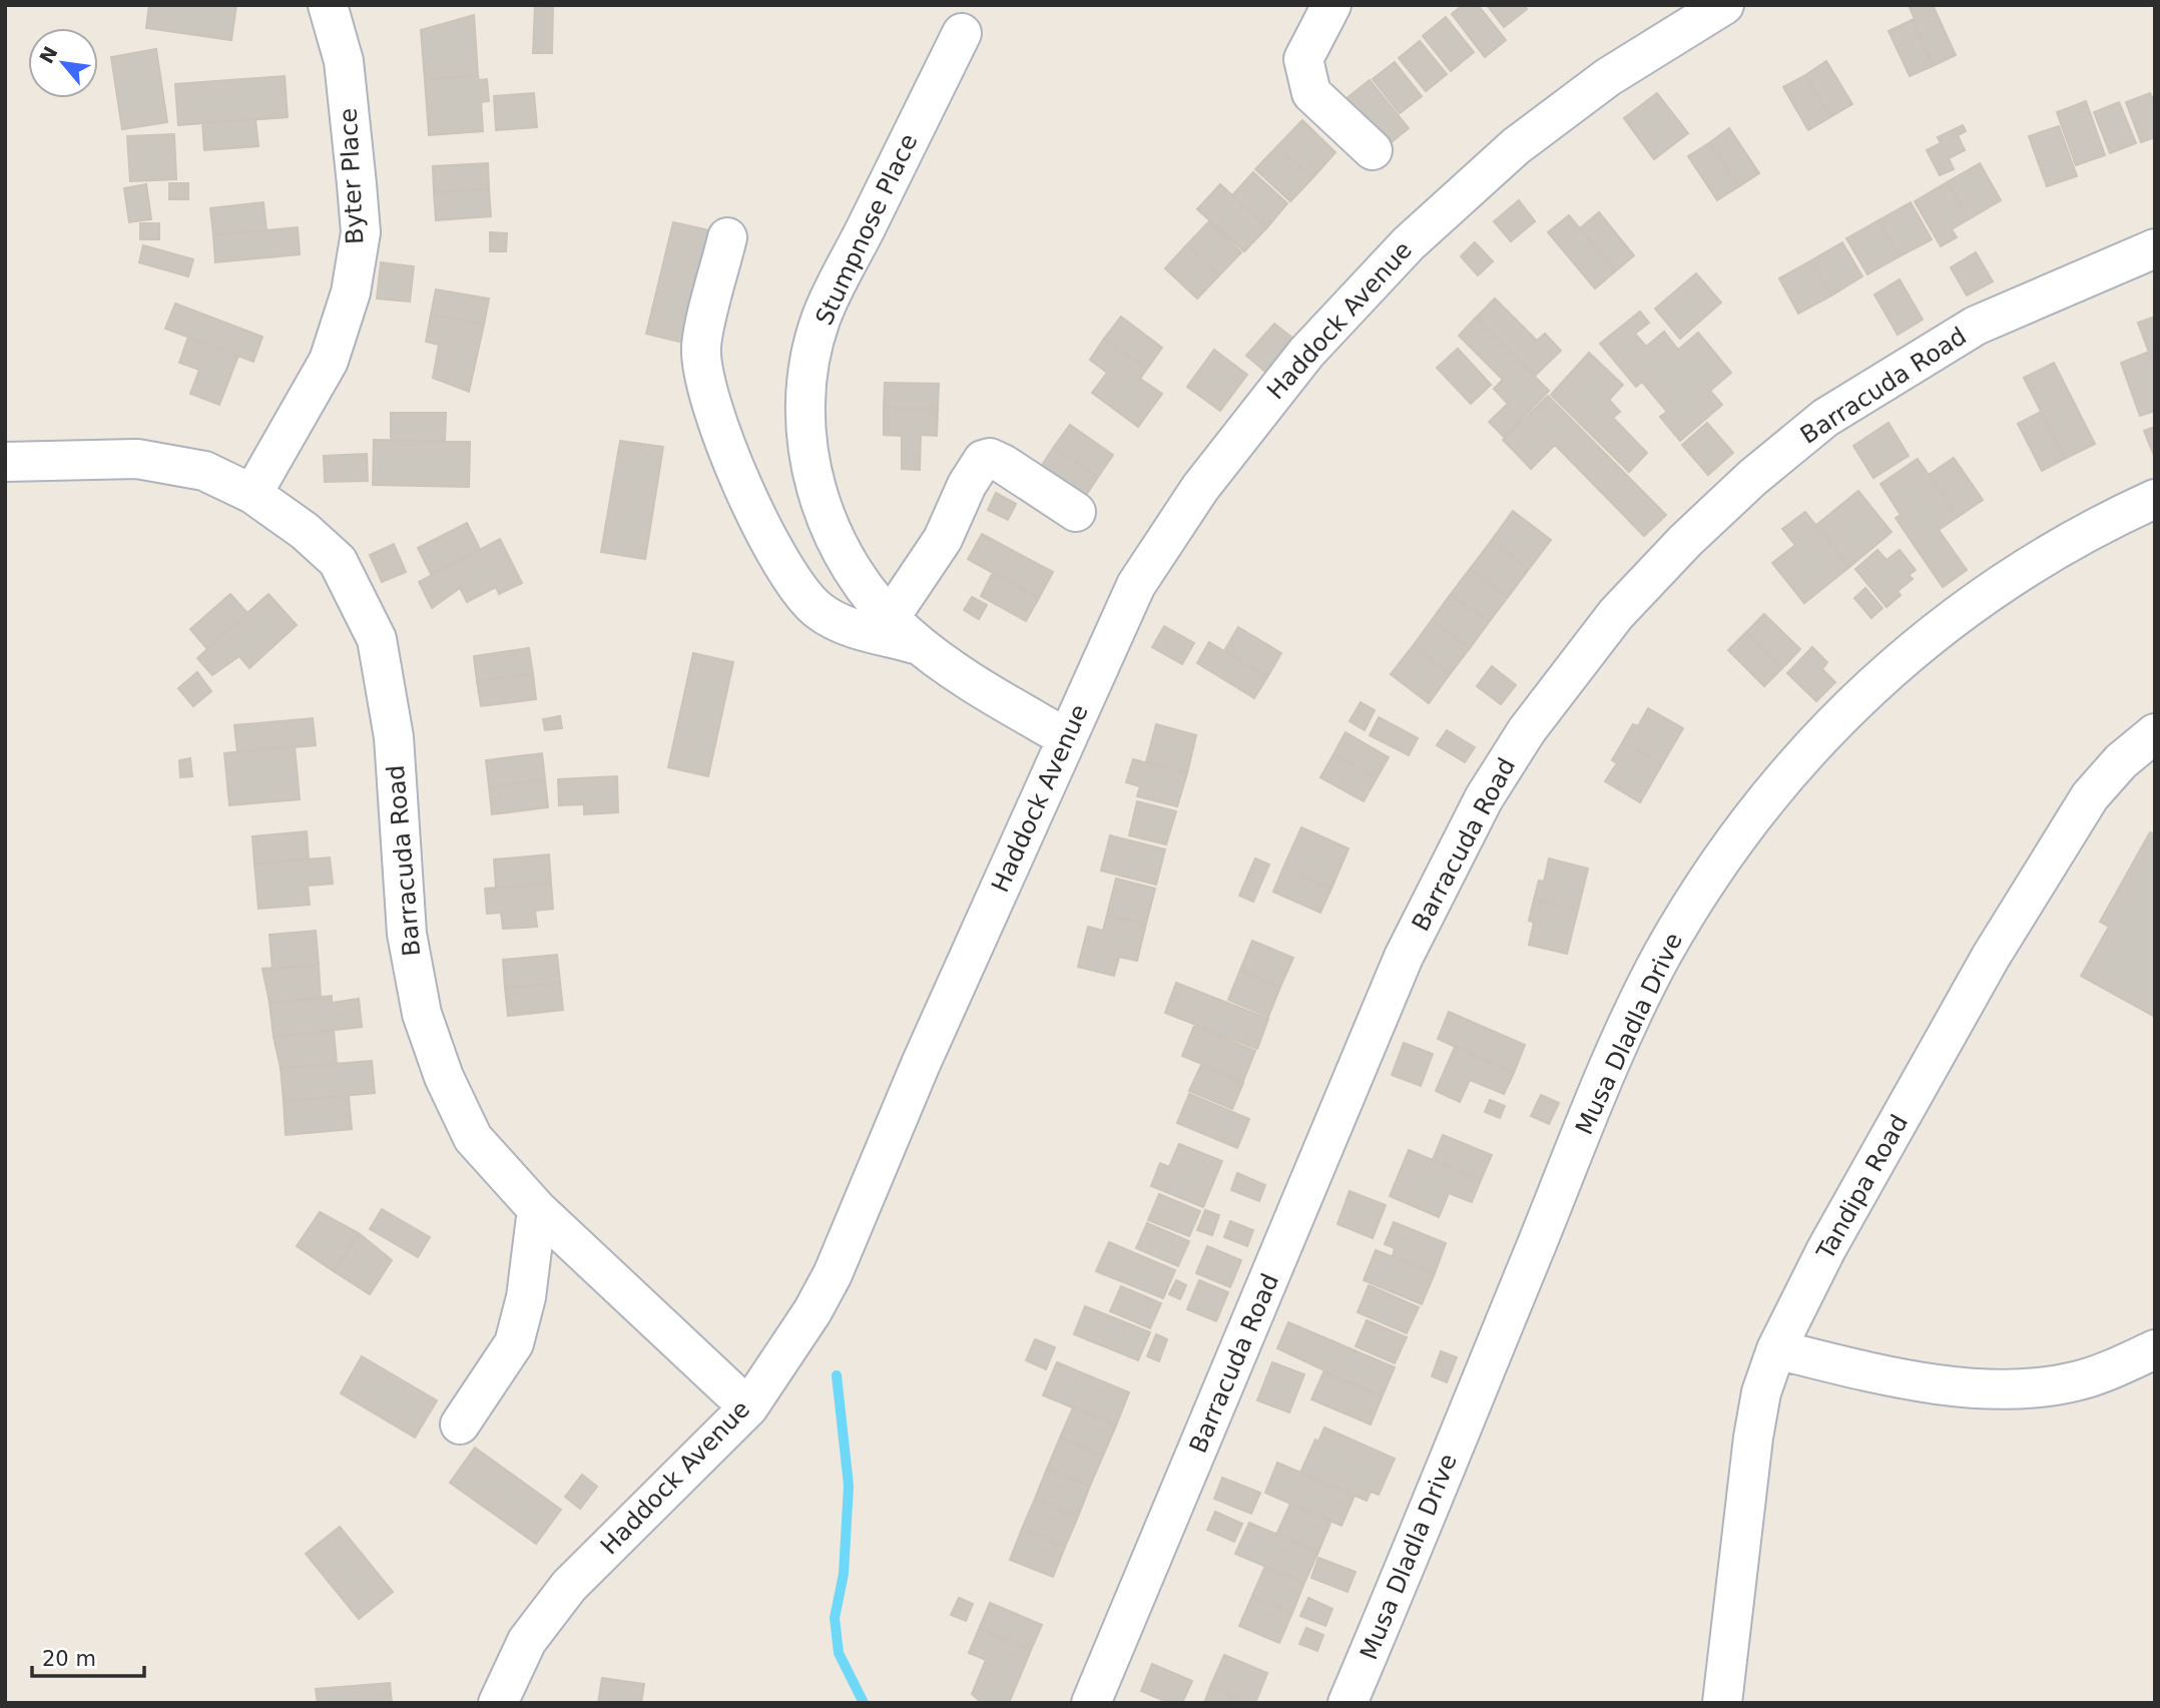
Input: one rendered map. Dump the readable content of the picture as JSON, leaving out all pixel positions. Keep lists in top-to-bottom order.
{
  "streets": {
    "street": [
      "Byter Place",
      "Stumpnose Place",
      "Haddock Avenue",
      "Barracuda Road",
      "Musa Dladla Drive",
      "Tandipa Road"
    ]
  },
  "crossings": [
    ["Byter Place", "Barracuda Road"],
    ["Stumpnose Place", "Haddock Avenue"],
    ["Haddock Avenue", "Barracuda Road"]
  ],
  "scale_bar": "20 m",
  "north": "top left"
}
